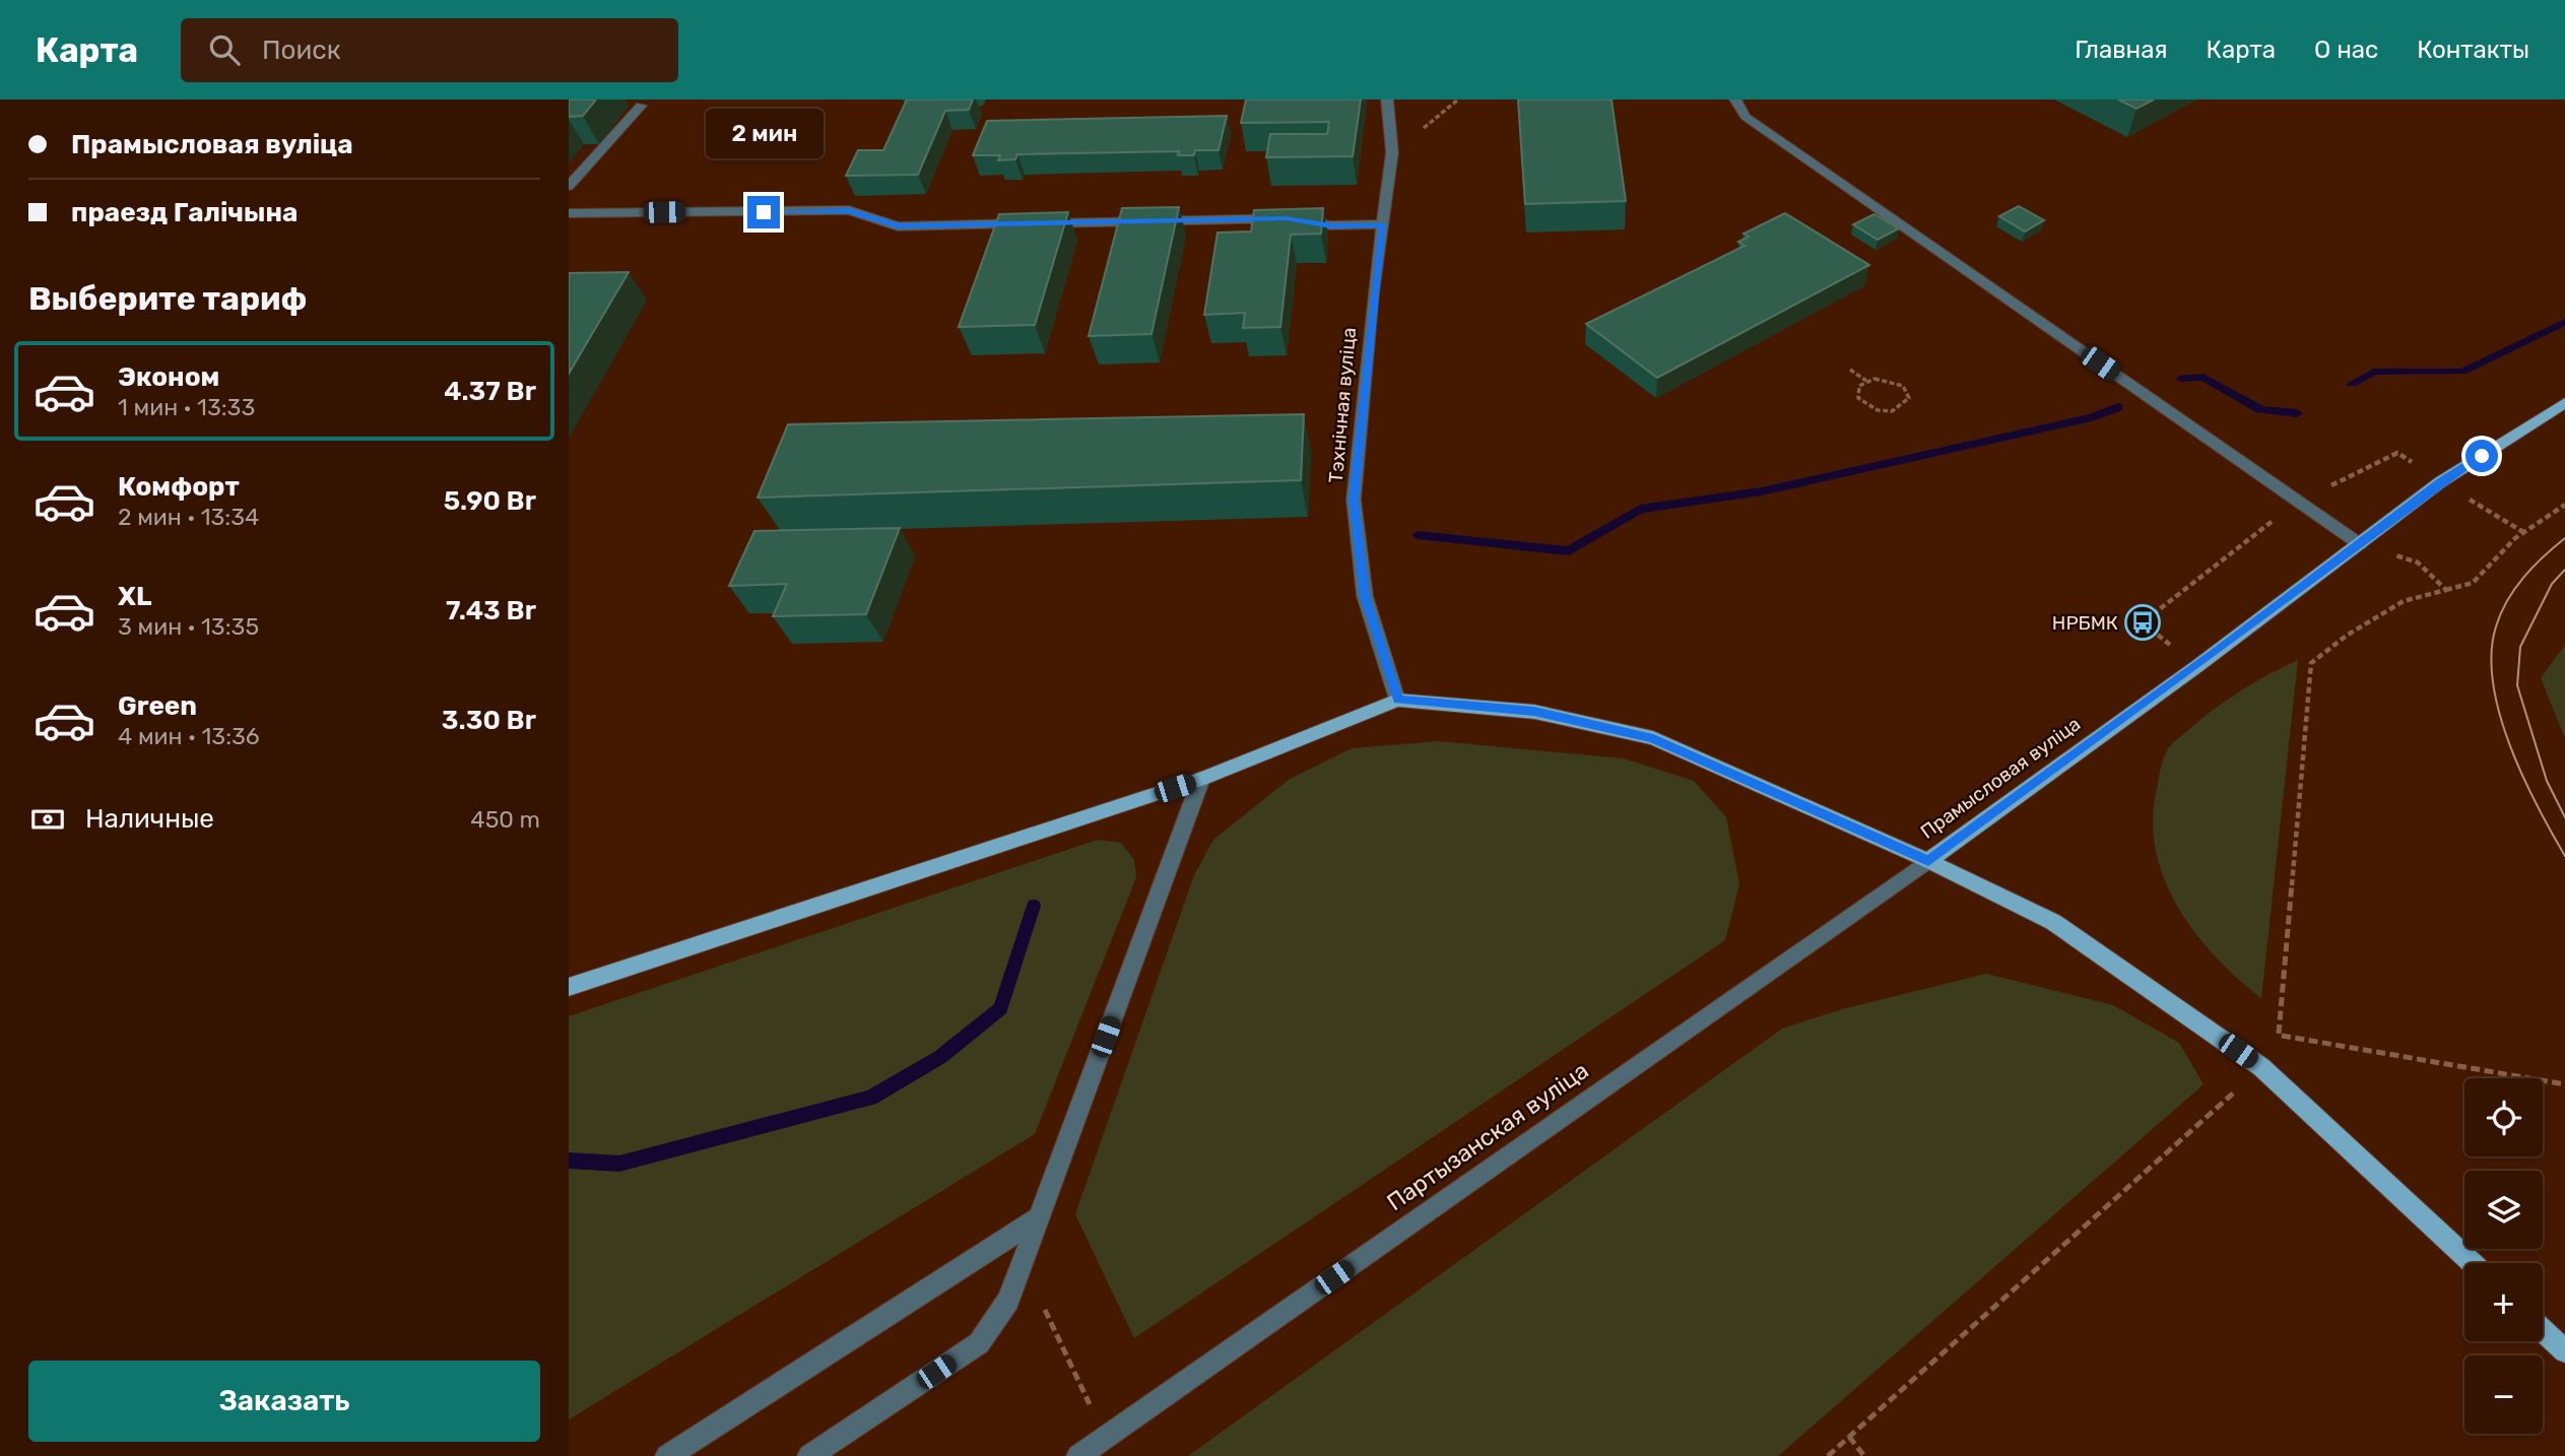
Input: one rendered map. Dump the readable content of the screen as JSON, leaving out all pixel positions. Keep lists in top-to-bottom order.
{
  "streets": {
    "main road": ["Прамысловая вуліца"],
    "street": ["Тэхнічная вуліца", "Партызанская вуліца"]
  },
  "crossings": [
    ["Прамысловая вуліца", "Партызанская вуліца"]
  ],
  "places": {
    "bus stop": ["НРБМК"]
  },
  "page": {
    "header": "Карта",
    "search": "Поиск",
    "nav": [
      "Главная",
      "Карта",
      "О нас",
      "Контакты"
    ],
    "banner": ["Прамысловая вуліца", "праезд Галічына"],
    "bubble": "2 мин",
    "heading": "Выберите тариф",
    "list": [
      {
        "name": "Эконом",
        "note": "1 мин · 13:33",
        "value": "4.37 Br"
      },
      {
        "name": "Комфорт",
        "note": "2 мин · 13:34",
        "value": "5.90 Br"
      },
      {
        "name": "XL",
        "note": "3 мин · 13:35",
        "value": "7.43 Br"
      },
      {
        "name": "Green",
        "note": "4 мин · 13:36",
        "value": "3.30 Br"
      }
    ],
    "pay": ["Наличные", "450 m"],
    "map_buttons": ["+", "−"],
    "buttons": "Заказать"
  }
}
